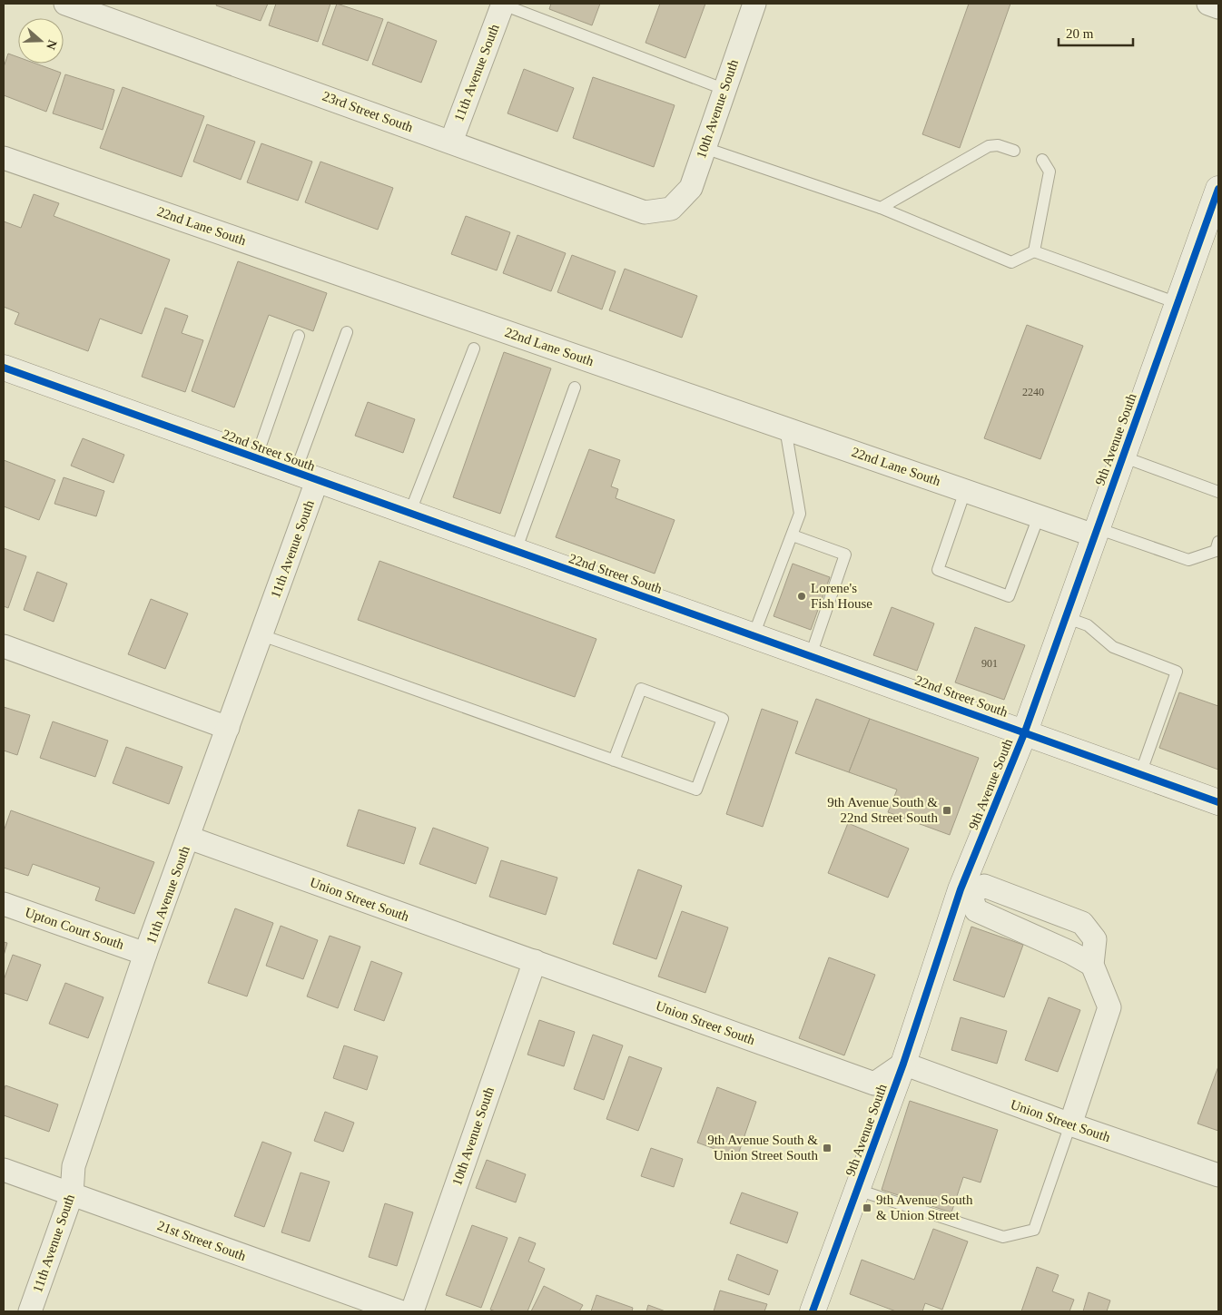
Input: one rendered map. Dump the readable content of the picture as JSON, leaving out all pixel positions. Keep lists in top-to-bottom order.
{
  "streets": {
    "street": [
      "11th Avenue South",
      "10th Avenue South",
      "23rd Street South",
      "22nd Lane South",
      "9th Avenue South",
      "22nd Street South",
      "Union Street South",
      "Upton Court South",
      "21st Street South"
    ]
  },
  "crossings": [
    ["11th Avenue South", "23rd Street South"],
    ["11th Avenue South", "22nd Street South"],
    ["11th Avenue South", "Union Street South"],
    ["11th Avenue South", "Upton Court South"],
    ["11th Avenue South", "21st Street South"],
    ["10th Avenue South", "23rd Street South"],
    ["10th Avenue South", "Union Street South"],
    ["22nd Lane South", "9th Avenue South"],
    ["9th Avenue South", "22nd Street South"],
    ["9th Avenue South", "Union Street South"]
  ],
  "places": {
    "other": ["Lorene's Fish House"],
    "transit": ["9th Avenue South & 22nd Street South", "9th Avenue South & Union Street South", "9th Avenue South & Union Street"]
  },
  "house_numbers": ["2240", "901"],
  "scale_bar": "20 m",
  "north": "right"
}
